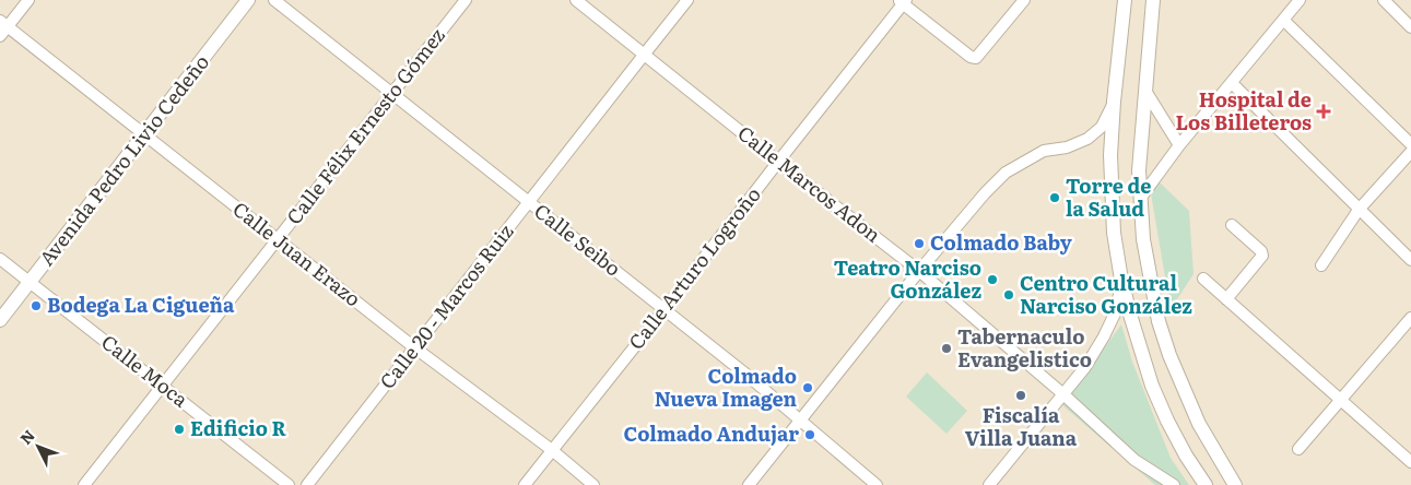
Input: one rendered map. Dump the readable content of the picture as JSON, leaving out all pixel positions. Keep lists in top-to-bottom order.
{
  "streets": {
    "main road": ["Avenida Pedro Livio Cedeño"],
    "street": [
      "Calle Félix Ernesto Gómez",
      "Calle Marcos Adon",
      "Calle Seibo",
      "Calle Juan Erazo",
      "Calle Arturo Logroño",
      "Calle 20 - Marcos Ruiz",
      "Calle Moca"
    ]
  },
  "crossings": [
    ["Calle Félix Ernesto Gómez", "Calle Seibo"],
    ["Calle Félix Ernesto Gómez", "Calle Juan Erazo"],
    ["Calle Félix Ernesto Gómez", "Calle Moca"],
    ["Avenida Pedro Livio Cedeño", "Calle Juan Erazo"],
    ["Avenida Pedro Livio Cedeño", "Calle Moca"],
    ["Calle Marcos Adon", "Calle Arturo Logroño"],
    ["Calle Marcos Adon", "Calle 20 - Marcos Ruiz"],
    ["Calle Seibo", "Calle Arturo Logroño"],
    ["Calle Seibo", "Calle 20 - Marcos Ruiz"],
    ["Calle Juan Erazo", "Calle Arturo Logroño"],
    ["Calle Juan Erazo", "Calle 20 - Marcos Ruiz"]
  ],
  "places": {
    "health": ["Hospital de Los Billeteros"],
    "other": [
      "Torre de la Salud",
      "Colmado Baby",
      "Teatro Narciso González",
      "Centro Cultural Narciso González",
      "Bodega La Cigueña",
      "Tabernaculo Evangelistico",
      "Colmado Nueva Imagen",
      "Fiscalía Villa Juana",
      "Edificio R",
      "Colmado Andujar"
    ]
  },
  "north": "top left"
}
